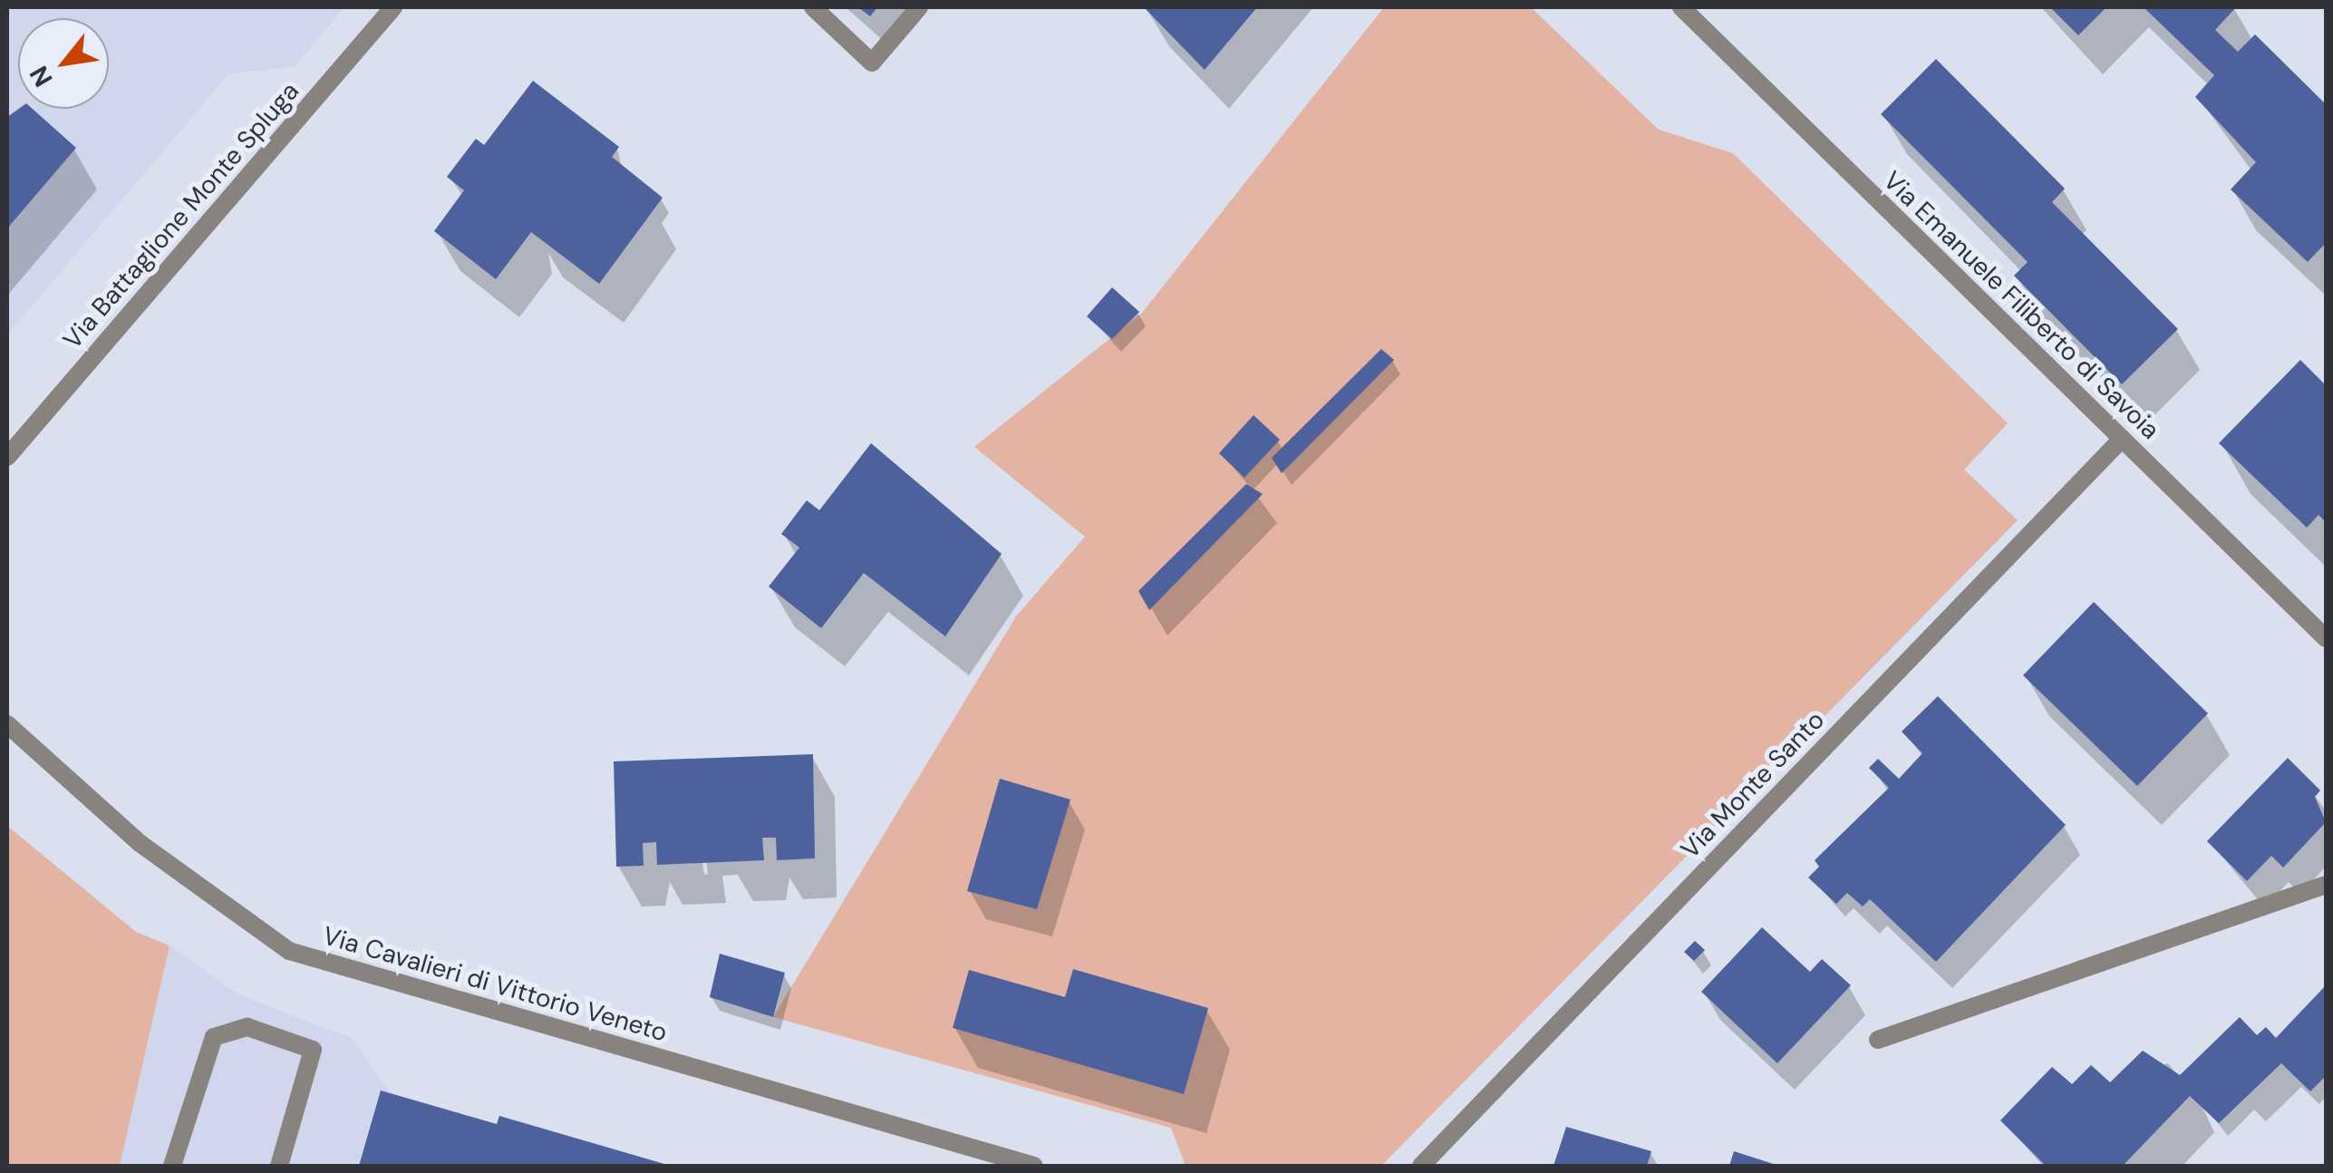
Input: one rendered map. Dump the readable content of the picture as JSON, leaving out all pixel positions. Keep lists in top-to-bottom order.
{
  "streets": {
    "street": [
      "Via Battaglione Monte Spluga",
      "Via Emanuele Filiberto di Savoia",
      "Via Monte Santo",
      "Via Cavalieri di Vittorio Veneto"
    ]
  },
  "crossings": [
    ["Via Emanuele Filiberto di Savoia", "Via Monte Santo"]
  ],
  "north": "bottom left"
}
